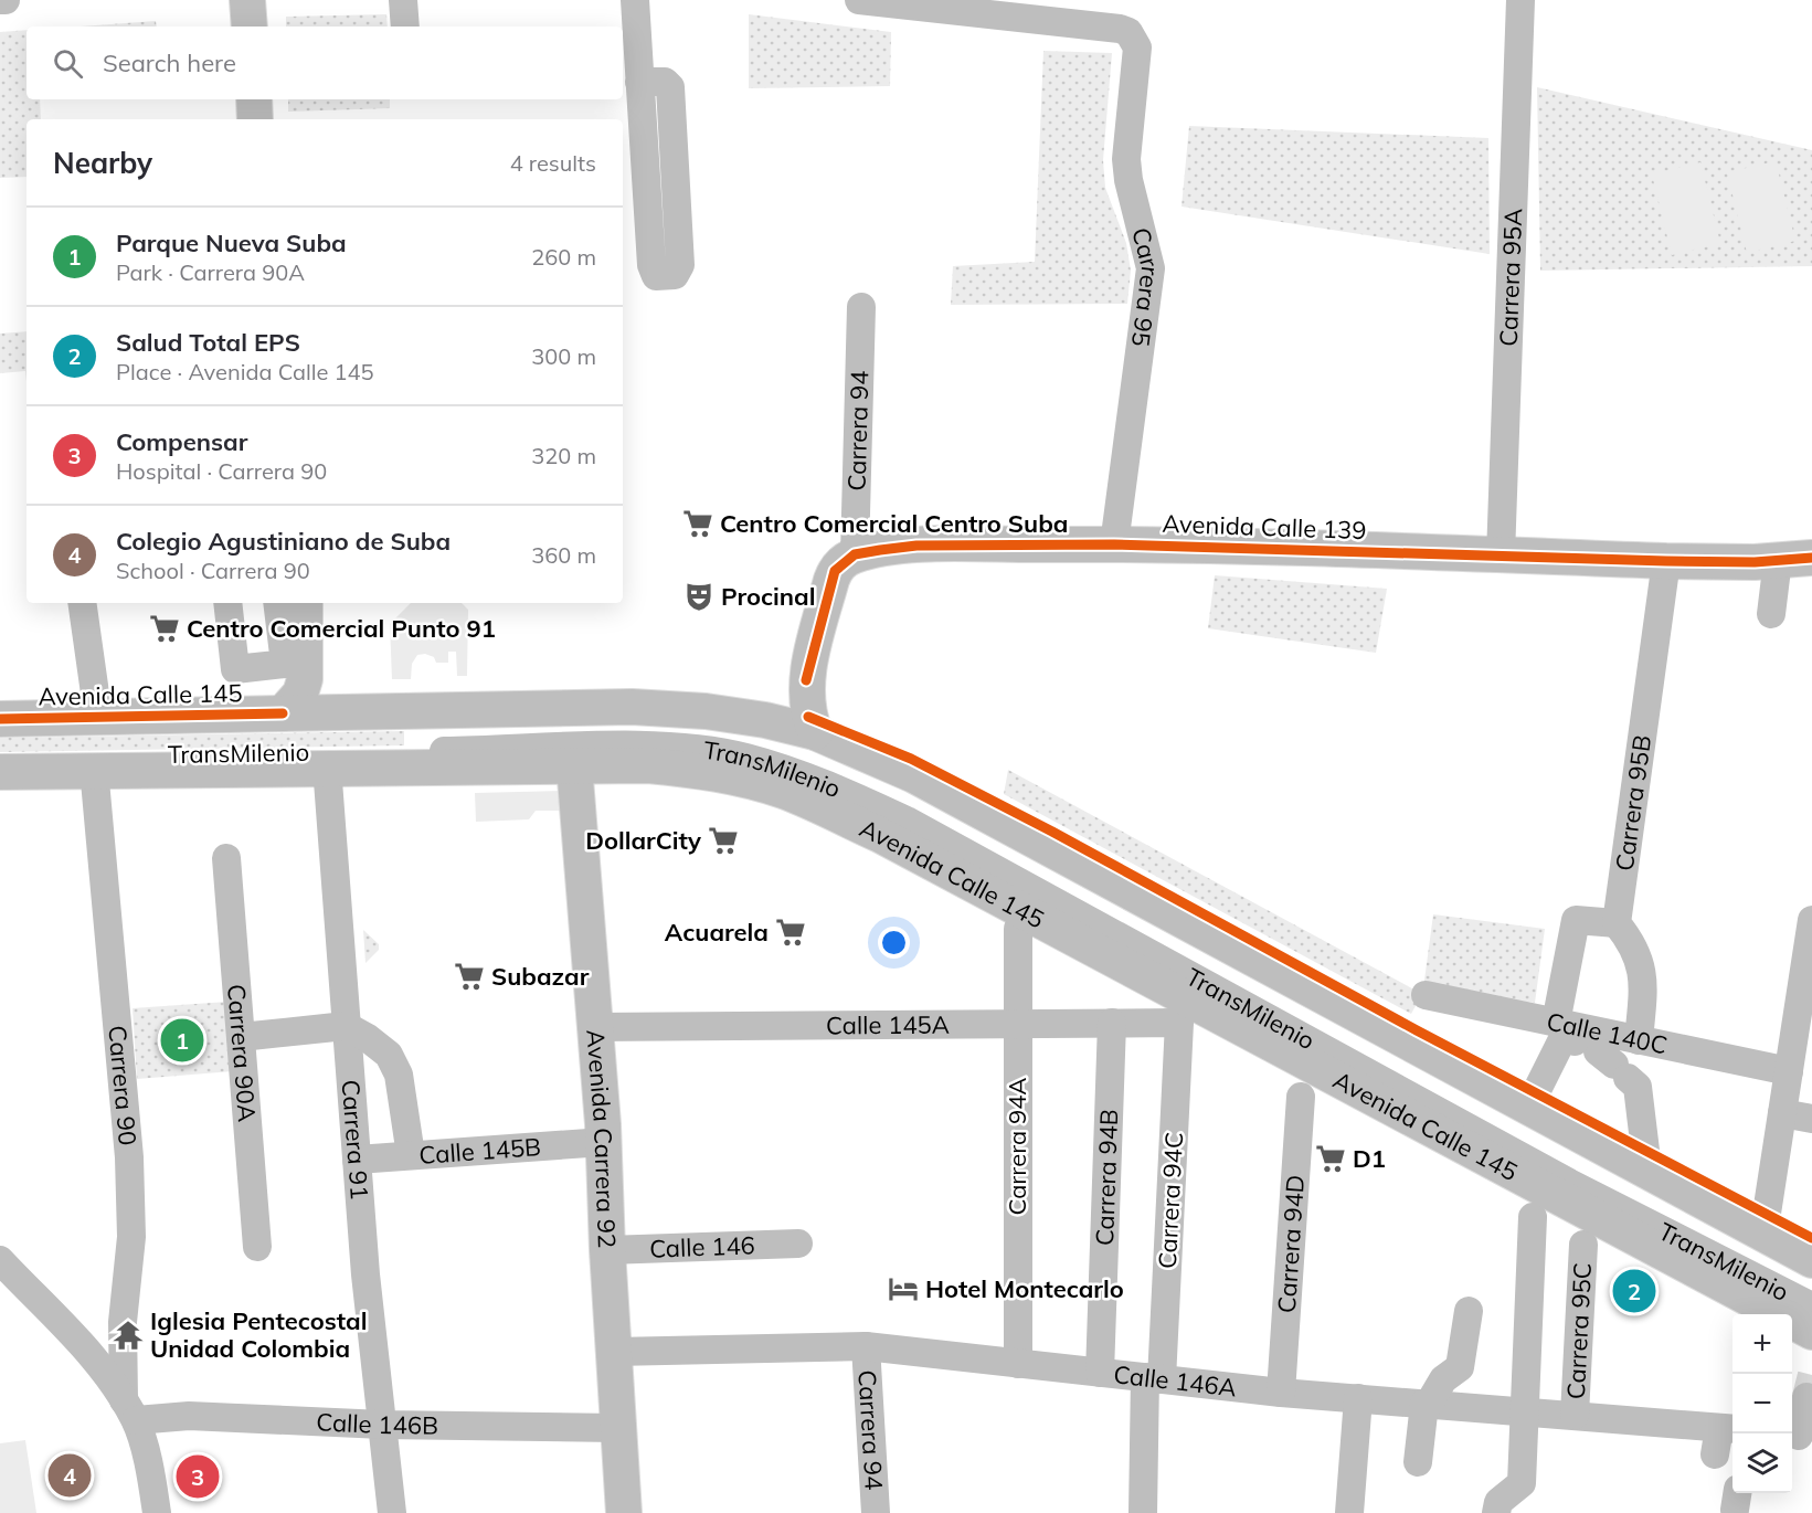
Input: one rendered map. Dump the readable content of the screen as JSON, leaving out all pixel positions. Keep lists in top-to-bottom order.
{
  "streets": {
    "main road": ["Avenida Calle 139", "Avenida Calle 145", "Avenida Carrera 92"],
    "street": [
      "Carrera 95A",
      "Carrera 95",
      "Carrera 94",
      "TransMilenio",
      "Carrera 95B",
      "Calle 145A",
      "Calle 140C",
      "Carrera 90A",
      "Carrera 90",
      "Carrera 91",
      "Carrera 94A",
      "Calle 145B",
      "Carrera 94B",
      "Carrera 94C",
      "Carrera 94D",
      "Calle 146",
      "Carrera 95C",
      "Calle 146A",
      "Calle 146B"
    ]
  },
  "crossings": [
    ["Carrera 95A", "Avenida Calle 139"],
    ["Carrera 95", "Avenida Calle 139"],
    ["Carrera 94", "Avenida Calle 139"],
    ["Carrera 94", "Calle 146A"],
    ["Avenida Calle 139", "Carrera 95B"],
    ["Avenida Calle 145", "Carrera 90"],
    ["Avenida Calle 145", "Avenida Carrera 92"],
    ["Avenida Calle 145", "Carrera 91"],
    ["Calle 145A", "Avenida Carrera 92"],
    ["Calle 145A", "Carrera 94A"],
    ["Calle 145A", "Carrera 94B"],
    ["Calle 145A", "Carrera 94C"],
    ["Carrera 90", "Calle 146B"],
    ["Avenida Carrera 92", "Calle 145B"],
    ["Avenida Carrera 92", "Calle 146"],
    ["Avenida Carrera 92", "Calle 146A"],
    ["Avenida Carrera 92", "Calle 146B"],
    ["Carrera 91", "Calle 145B"],
    ["Carrera 91", "Calle 146B"],
    ["Carrera 94A", "Calle 146A"],
    ["Carrera 94B", "Calle 146A"],
    ["Carrera 94C", "Calle 146A"],
    ["Carrera 94D", "Calle 146A"],
    ["Carrera 95C", "Calle 146A"]
  ],
  "places": {
    "supermarket": [
      "Centro Comercial Centro Suba",
      "Centro Comercial Punto 91",
      "DollarCity",
      "Acuarela",
      "Subazar",
      "D1"
    ],
    "theatre": ["Procinal"],
    "hotel": ["Hotel Montecarlo"],
    "temple": ["Iglesia Pentecostal Unidad Colombia"]
  },
  "page": {
    "search": "Search here",
    "heading": ["Nearby", "4 results"],
    "list": [
      {
        "mark": "1",
        "name": "Parque Nueva Suba",
        "note": "Park · Carrera 90A",
        "value": "260 m"
      },
      {
        "mark": "2",
        "name": "Salud Total EPS",
        "note": "Place · Avenida Calle 145",
        "value": "300 m"
      },
      {
        "mark": "3",
        "name": "Compensar",
        "note": "Hospital · Carrera 90",
        "value": "320 m"
      },
      {
        "mark": "4",
        "name": "Colegio Agustiniano de Suba",
        "note": "School · Carrera 90",
        "value": "360 m"
      }
    ],
    "pins": [
      "1",
      "2",
      "4",
      "3"
    ],
    "map_buttons": ["+", "−"]
  }
}
